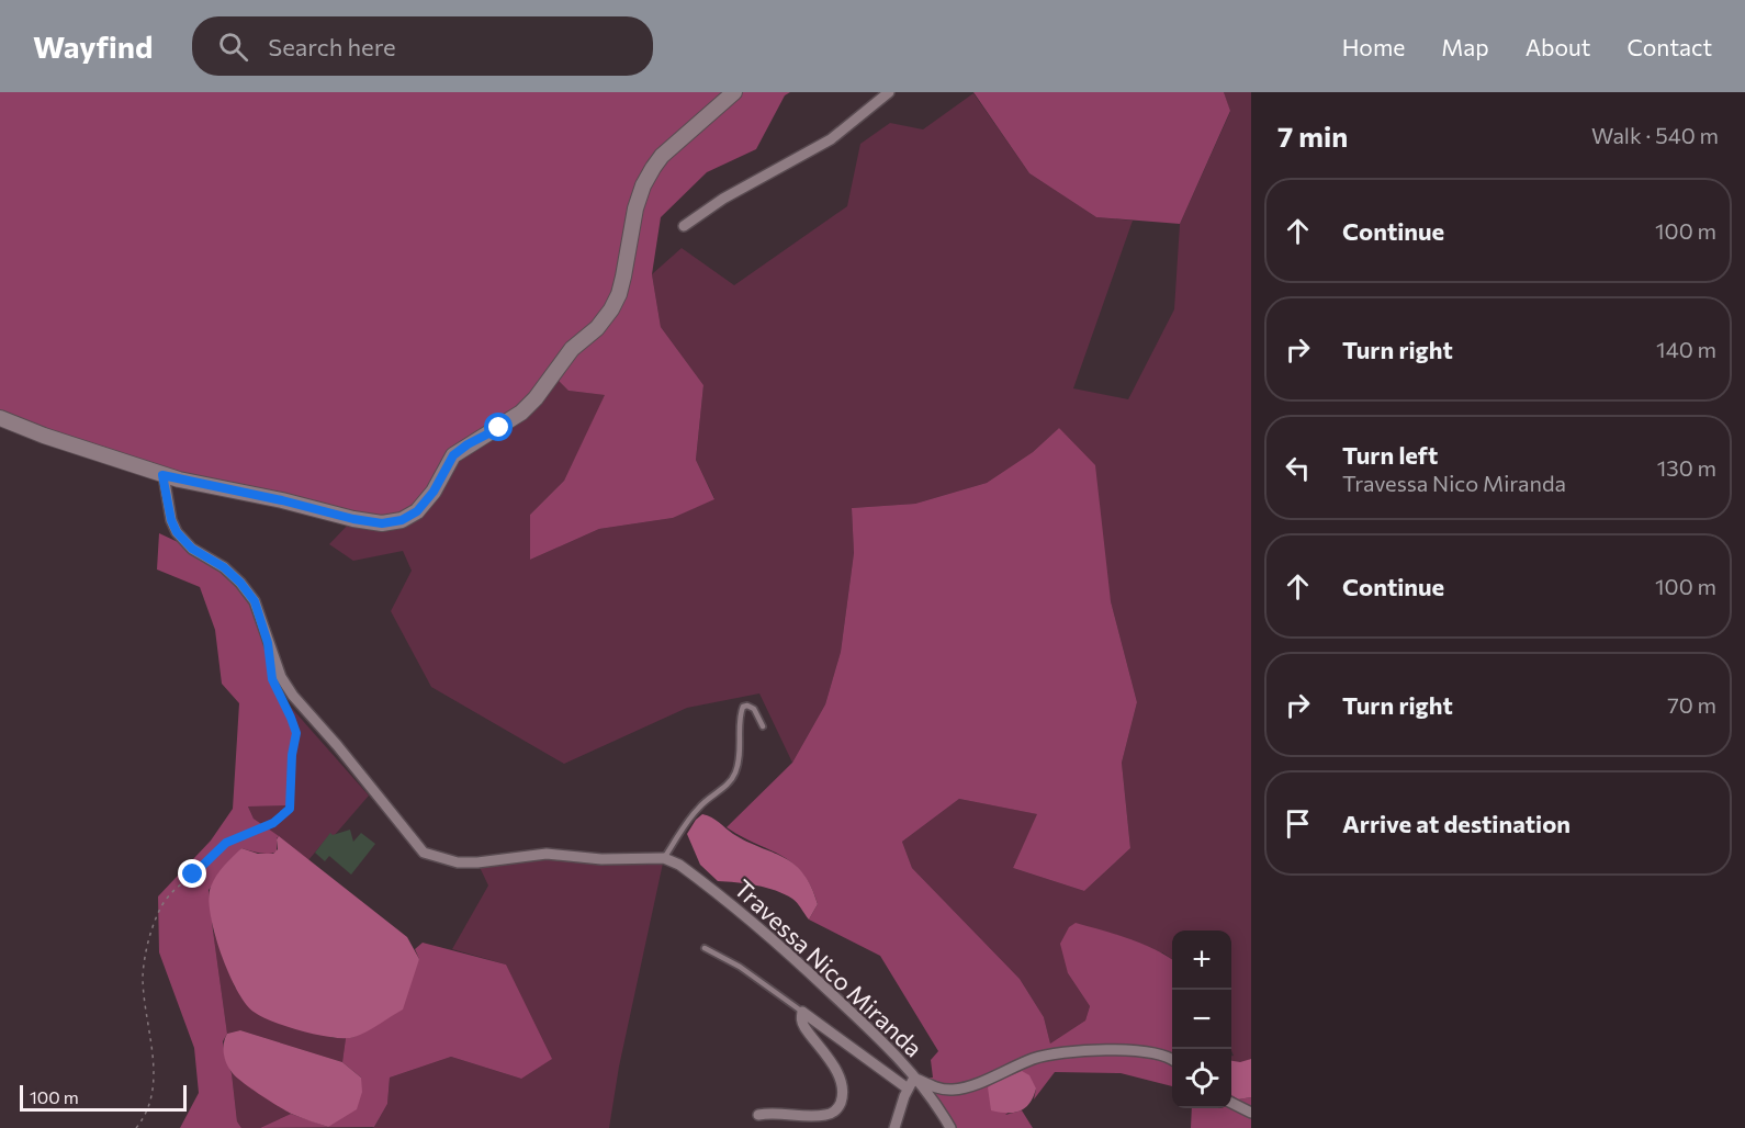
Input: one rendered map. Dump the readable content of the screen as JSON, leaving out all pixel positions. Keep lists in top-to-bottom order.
{
  "streets": {
    "street": ["Travessa Nico Miranda"]
  },
  "scale_bar": "100 m",
  "page": {
    "header": "Wayfind",
    "search": "Search here",
    "nav": [
      "Home",
      "Map",
      "About",
      "Contact"
    ],
    "heading": ["7 min", "Walk · 540 m"],
    "list": [
      ["Continue", "100 m"],
      ["Turn right", "140 m"],
      ["Turn left", "Travessa Nico Miranda", "130 m"],
      ["Continue", "100 m"],
      ["Turn right", "70 m"],
      "Arrive at destination"
    ],
    "map_buttons": ["+", "−"],
    "scale": "100 m"
  }
}
